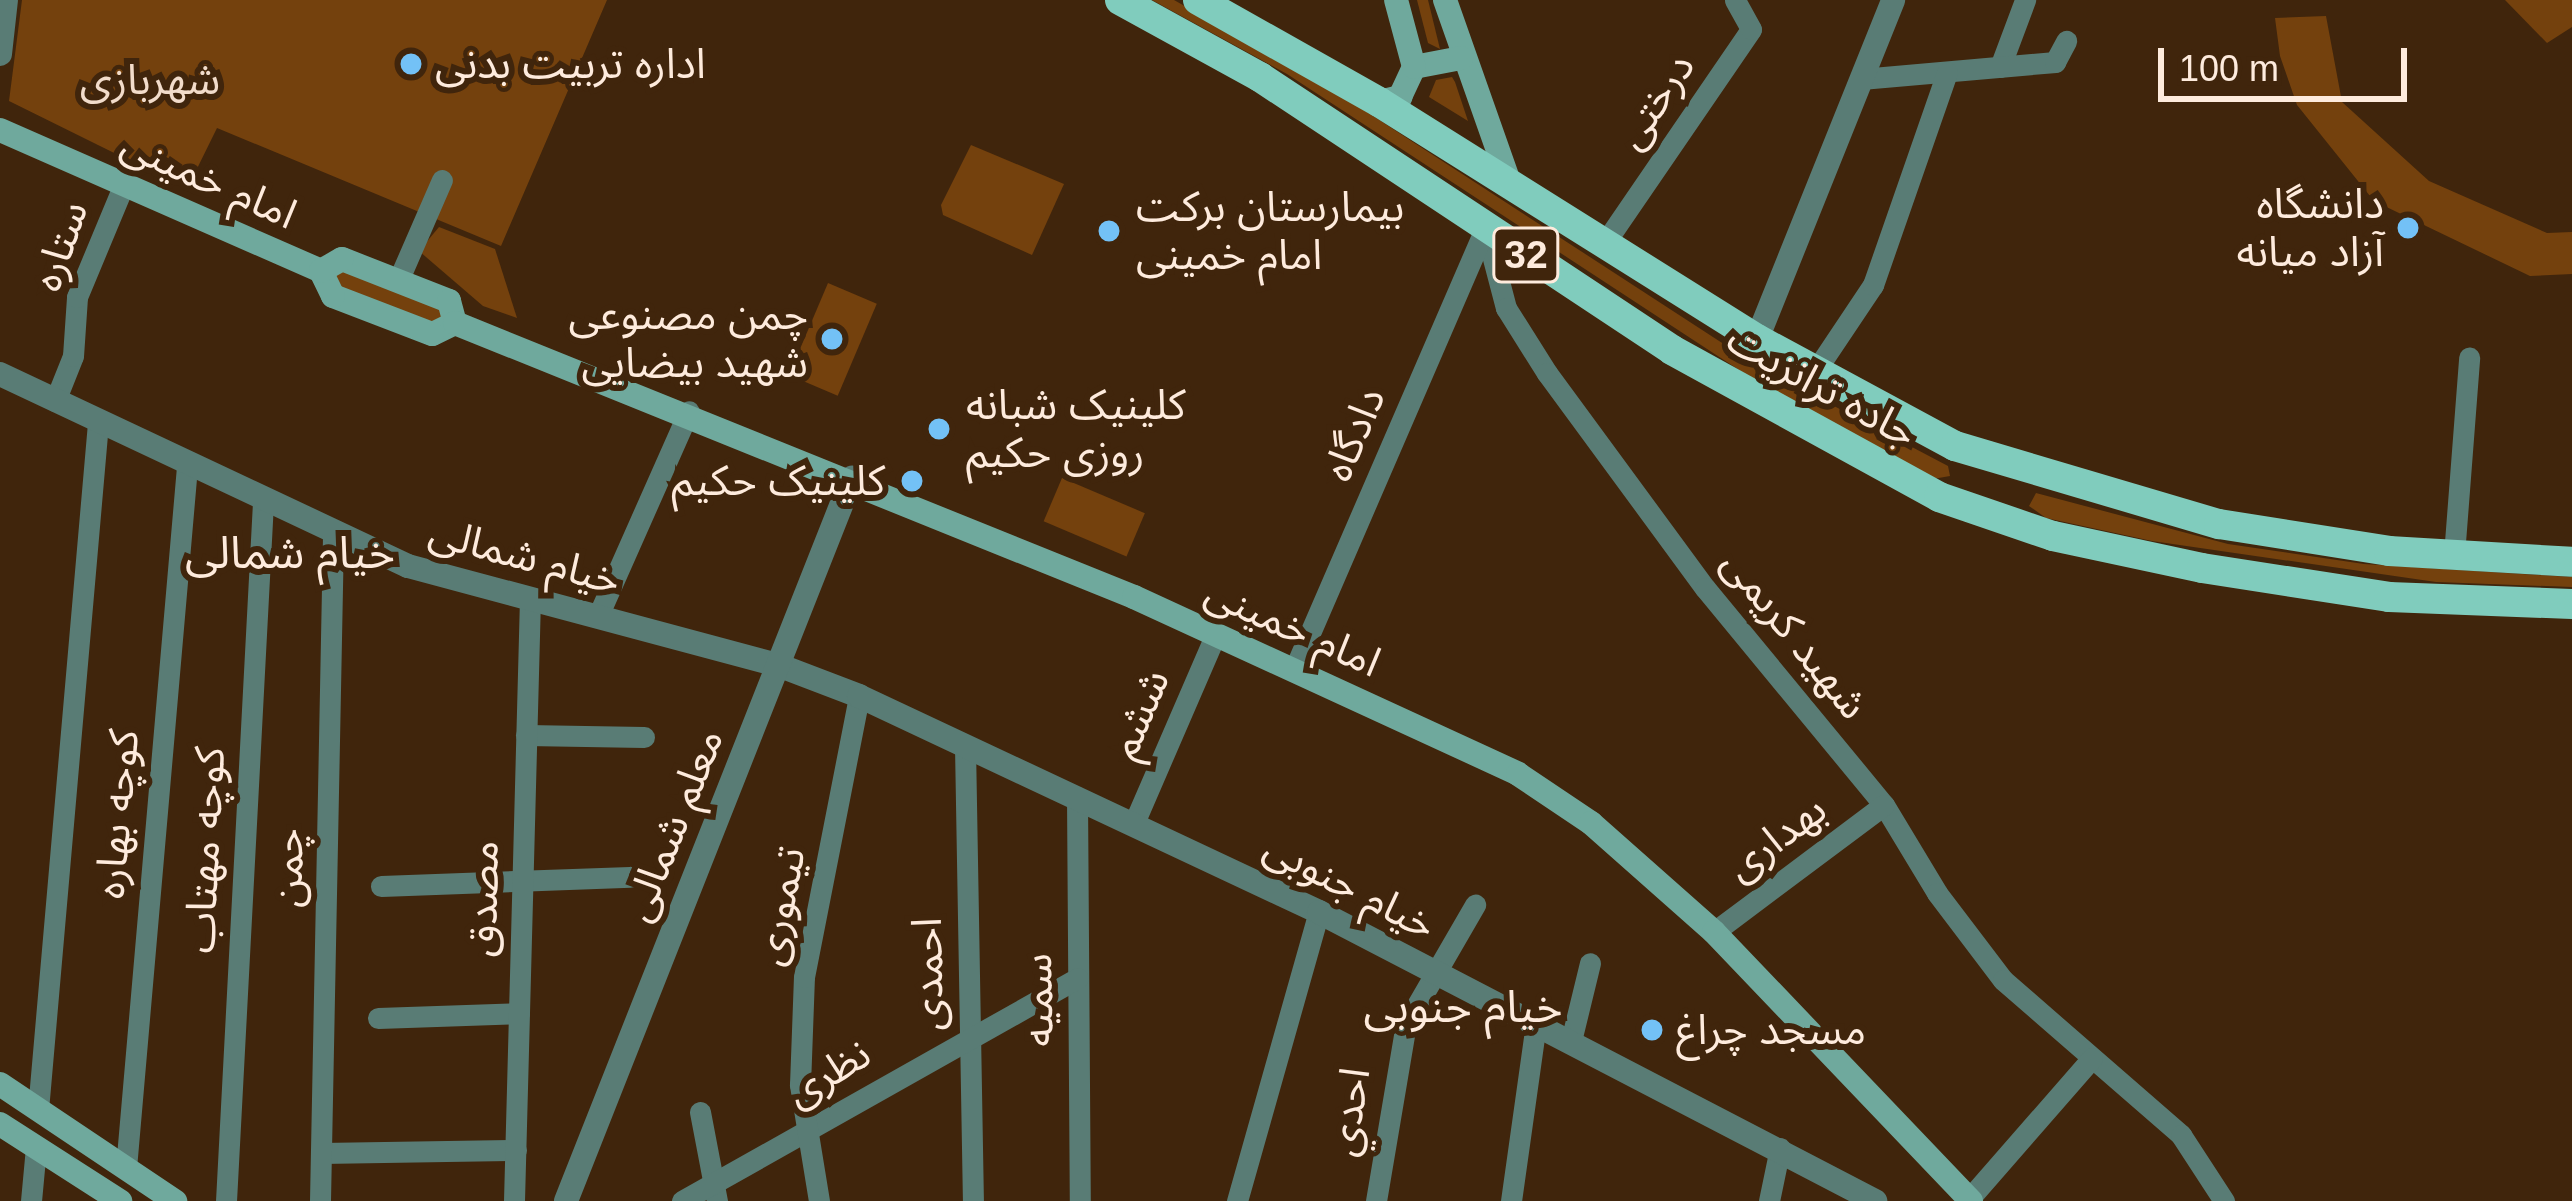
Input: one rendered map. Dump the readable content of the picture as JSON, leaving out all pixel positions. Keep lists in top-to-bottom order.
{
  "streets": {
    "main road": ["امام خمینی", "32", "جاده ترانزیت"],
    "street": [
      "درختی",
      "ستاره",
      "دادگاه",
      "خیام شمالی",
      "شهید کریمی",
      "ششم",
      "کوچه بهاره",
      "معلم شمالی",
      "بهداری",
      "کوچه مهتاب",
      "چمن",
      "خیام جنوبی",
      "مصدق",
      "تیموری",
      "احمدی",
      "سميه",
      "نظری",
      "احدي"
    ]
  },
  "crossings": [
    ["درختی", "جاده ترانزیت"],
    ["امام خمینی", "ستاره"],
    ["امام خمینی", "دادگاه"],
    ["امام خمینی", "ششم"],
    ["امام خمینی", "معلم شمالی"],
    ["امام خمینی", "بهداری"],
    ["ستاره", "خیام شمالی"],
    ["جاده ترانزیت", "دادگاه"],
    ["جاده ترانزیت", "شهید کریمی"],
    ["دادگاه", "شهید کریمی"],
    ["خیام شمالی", "کوچه بهاره"],
    ["خیام شمالی", "معلم شمالی"],
    ["خیام شمالی", "کوچه مهتاب"],
    ["خیام شمالی", "چمن"],
    ["خیام شمالی", "خیام جنوبی"],
    ["خیام شمالی", "مصدق"],
    ["شهید کریمی", "بهداری"],
    ["ششم", "خیام جنوبی"],
    ["معلم شمالی", "خیام جنوبی"],
    ["خیام جنوبی", "تیموری"],
    ["خیام جنوبی", "احمدی"],
    ["خیام جنوبی", "سميه"],
    ["خیام جنوبی", "احدي"],
    ["تیموری", "نظری"],
    ["احمدی", "نظری"],
    ["سميه", "نظری"]
  ],
  "districts": ["خیام شمالی", "خیام جنوبی"],
  "parks": ["شهربازی"],
  "places": [
    "اداره تربیت بدنی",
    "دانشگاه آزاد میانه",
    "بیمارستان برکت امام خمینی",
    "چمن مصنوعی شهید بیضایی",
    "کلینیک شبانه روزی حکیم",
    "کلینیک حکیم",
    "مسجد چراغ"
  ],
  "scale_bar": "100 m"
}
